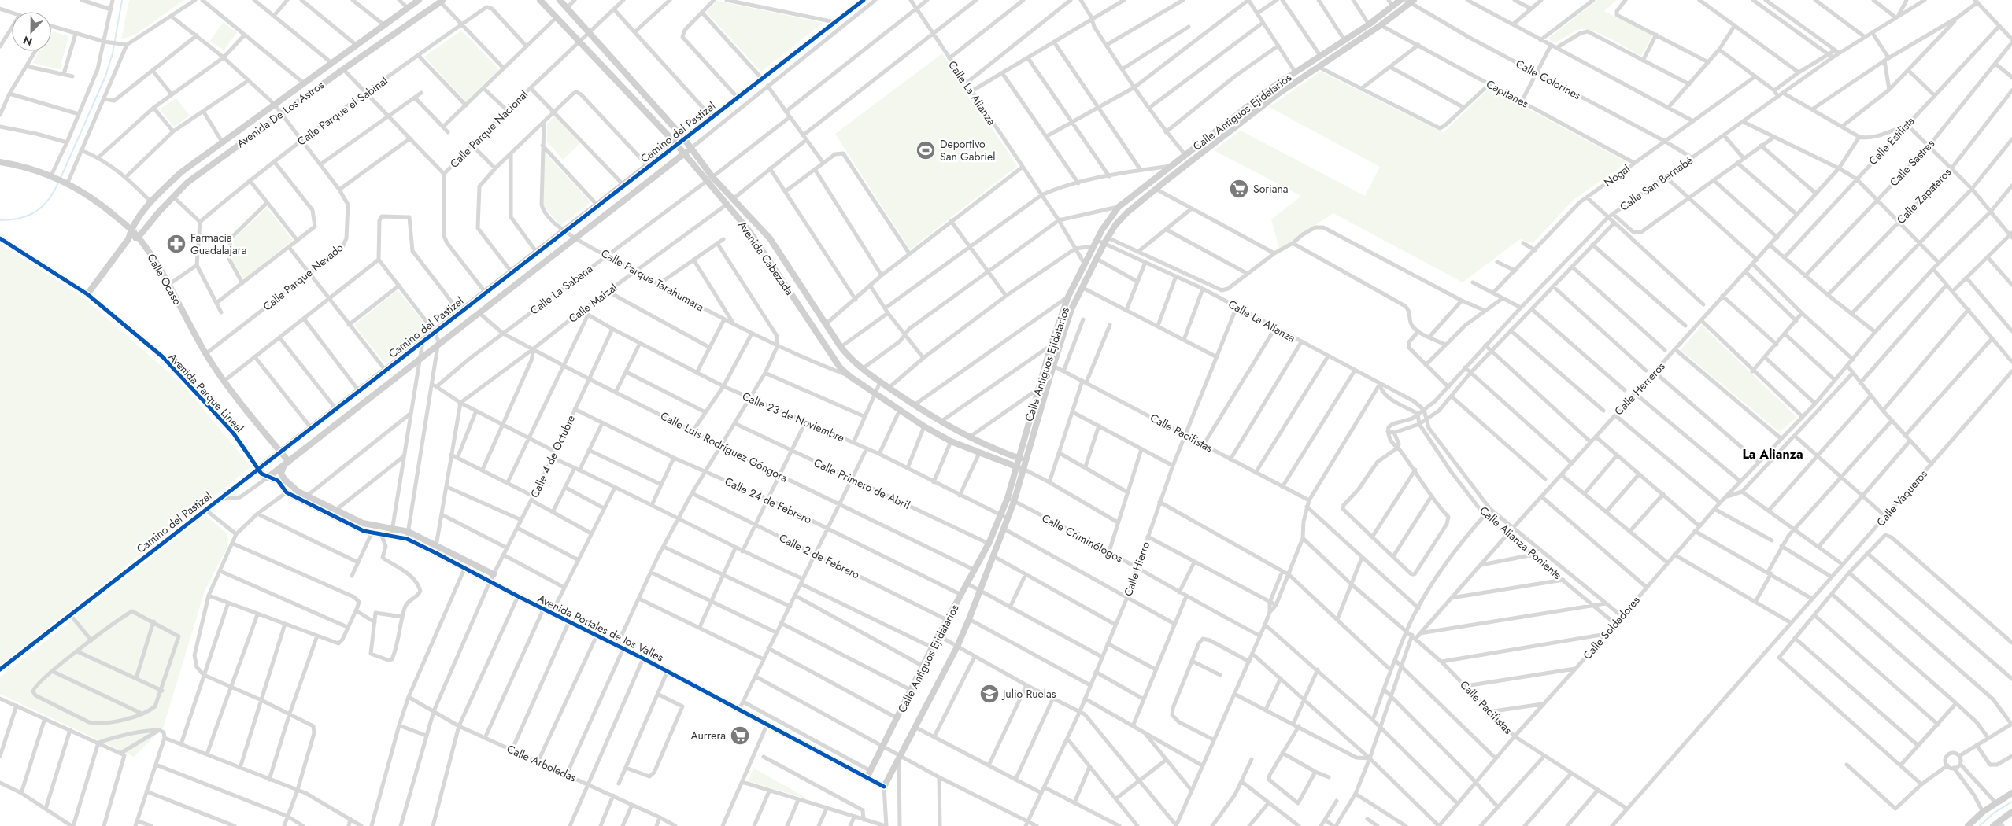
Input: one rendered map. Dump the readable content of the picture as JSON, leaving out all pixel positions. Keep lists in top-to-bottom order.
{
  "streets": {
    "street": [
      "Calle Colorines",
      "Calle La Alianza",
      "Capitanes",
      "Calle Parque el Sabinal",
      "Calle Antiguos Ejidatarios",
      "Avenida De Los Astros",
      "Calle Parque Nacional",
      "Camino del Pastizal",
      "Calle Estilista",
      "Calle Sastres",
      "Nogal",
      "Calle San Bernabé",
      "Calle Zapateros",
      "Avenida Cabezada",
      "Calle Parque Nevado",
      "Calle Ocaso",
      "Calle Parque Tarahumara",
      "Calle La Sabana",
      "Calle Maizal",
      "Calle Herreros",
      "Avenida Parque Lineal",
      "Calle 23 de Noviembre",
      "Calle Pacifistas",
      "Calle Luis Rodríguez Góngora",
      "Calle 4 de Octubre",
      "Calle Primero de Abril",
      "Calle Vaqueros",
      "Calle 24 de Febrero",
      "Calle Criminólogos",
      "Calle Alianza Poniente",
      "Calle 2 de Febrero",
      "Calle Hierro",
      "Avenida Portales de los Valles",
      "Calle Soldadores",
      "Calle Arboledas"
    ]
  },
  "crossings": [
    ["Calle Colorines", "Calle Antiguos Ejidatarios"],
    ["Calle Colorines", "Nogal"],
    ["Calle Colorines", "Calle San Bernabé"],
    ["Calle La Alianza", "Calle Antiguos Ejidatarios"],
    ["Calle La Alianza", "Calle San Bernabé"],
    ["Calle La Alianza", "Calle Hierro"],
    ["Capitanes", "Calle Antiguos Ejidatarios"],
    ["Capitanes", "Nogal"],
    ["Calle Parque el Sabinal", "Calle Parque Nevado"],
    ["Calle Antiguos Ejidatarios", "Avenida Cabezada"],
    ["Calle Antiguos Ejidatarios", "Calle 23 de Noviembre"],
    ["Calle Antiguos Ejidatarios", "Calle Pacifistas"],
    ["Calle Antiguos Ejidatarios", "Calle Luis Rodríguez Góngora"],
    ["Calle Antiguos Ejidatarios", "Calle Primero de Abril"],
    ["Calle Antiguos Ejidatarios", "Calle 24 de Febrero"],
    ["Calle Antiguos Ejidatarios", "Calle Criminólogos"],
    ["Calle Antiguos Ejidatarios", "Calle 2 de Febrero"],
    ["Calle Antiguos Ejidatarios", "Avenida Portales de los Valles"],
    ["Avenida De Los Astros", "Calle Parque Nevado"],
    ["Avenida De Los Astros", "Calle Ocaso"],
    ["Avenida De Los Astros", "Avenida Parque Lineal"],
    ["Calle Parque Nacional", "Camino del Pastizal"],
    ["Calle Parque Nacional", "Avenida Cabezada"],
    ["Camino del Pastizal", "Avenida Cabezada"],
    ["Camino del Pastizal", "Calle Ocaso"],
    ["Camino del Pastizal", "Calle Parque Tarahumara"],
    ["Camino del Pastizal", "Avenida Parque Lineal"],
    ["Camino del Pastizal", "Calle Luis Rodríguez Góngora"],
    ["Camino del Pastizal", "Avenida Portales de los Valles"],
    ["Calle San Bernabé", "Calle Alianza Poniente"],
    ["Avenida Cabezada", "Calle Parque Tarahumara"],
    ["Avenida Cabezada", "Calle La Sabana"],
    ["Avenida Cabezada", "Calle Maizal"],
    ["Calle Parque Nevado", "Calle Ocaso"],
    ["Calle Parque Tarahumara", "Calle La Sabana"],
    ["Calle Parque Tarahumara", "Calle Maizal"],
    ["Calle La Sabana", "Calle Luis Rodríguez Góngora"],
    ["Calle Maizal", "Calle 23 de Noviembre"],
    ["Calle Maizal", "Calle Luis Rodríguez Góngora"],
    ["Calle Herreros", "Calle Pacifistas"],
    ["Calle Herreros", "Calle Alianza Poniente"],
    ["Avenida Parque Lineal", "Avenida Portales de los Valles"],
    ["Calle 23 de Noviembre", "Calle 4 de Octubre"],
    ["Calle Pacifistas", "Calle Vaqueros"],
    ["Calle Pacifistas", "Calle Hierro"],
    ["Calle Pacifistas", "Calle Soldadores"],
    ["Calle Luis Rodríguez Góngora", "Calle 4 de Octubre"],
    ["Calle 4 de Octubre", "Calle 24 de Febrero"],
    ["Calle 4 de Octubre", "Avenida Portales de los Valles"],
    ["Calle 4 de Octubre", "Calle Arboledas"],
    ["Calle Criminólogos", "Calle Hierro"],
    ["Calle Alianza Poniente", "Calle Soldadores"]
  ],
  "districts": ["La Alianza"],
  "places": {
    "sports": ["Deportivo San Gabriel"],
    "supermarket": ["Soriana", "Aurrera"],
    "pharmacy": ["Farmacia Guadalajara"],
    "school or university": ["Julio Ruelas"]
  },
  "north": "bottom"
}
